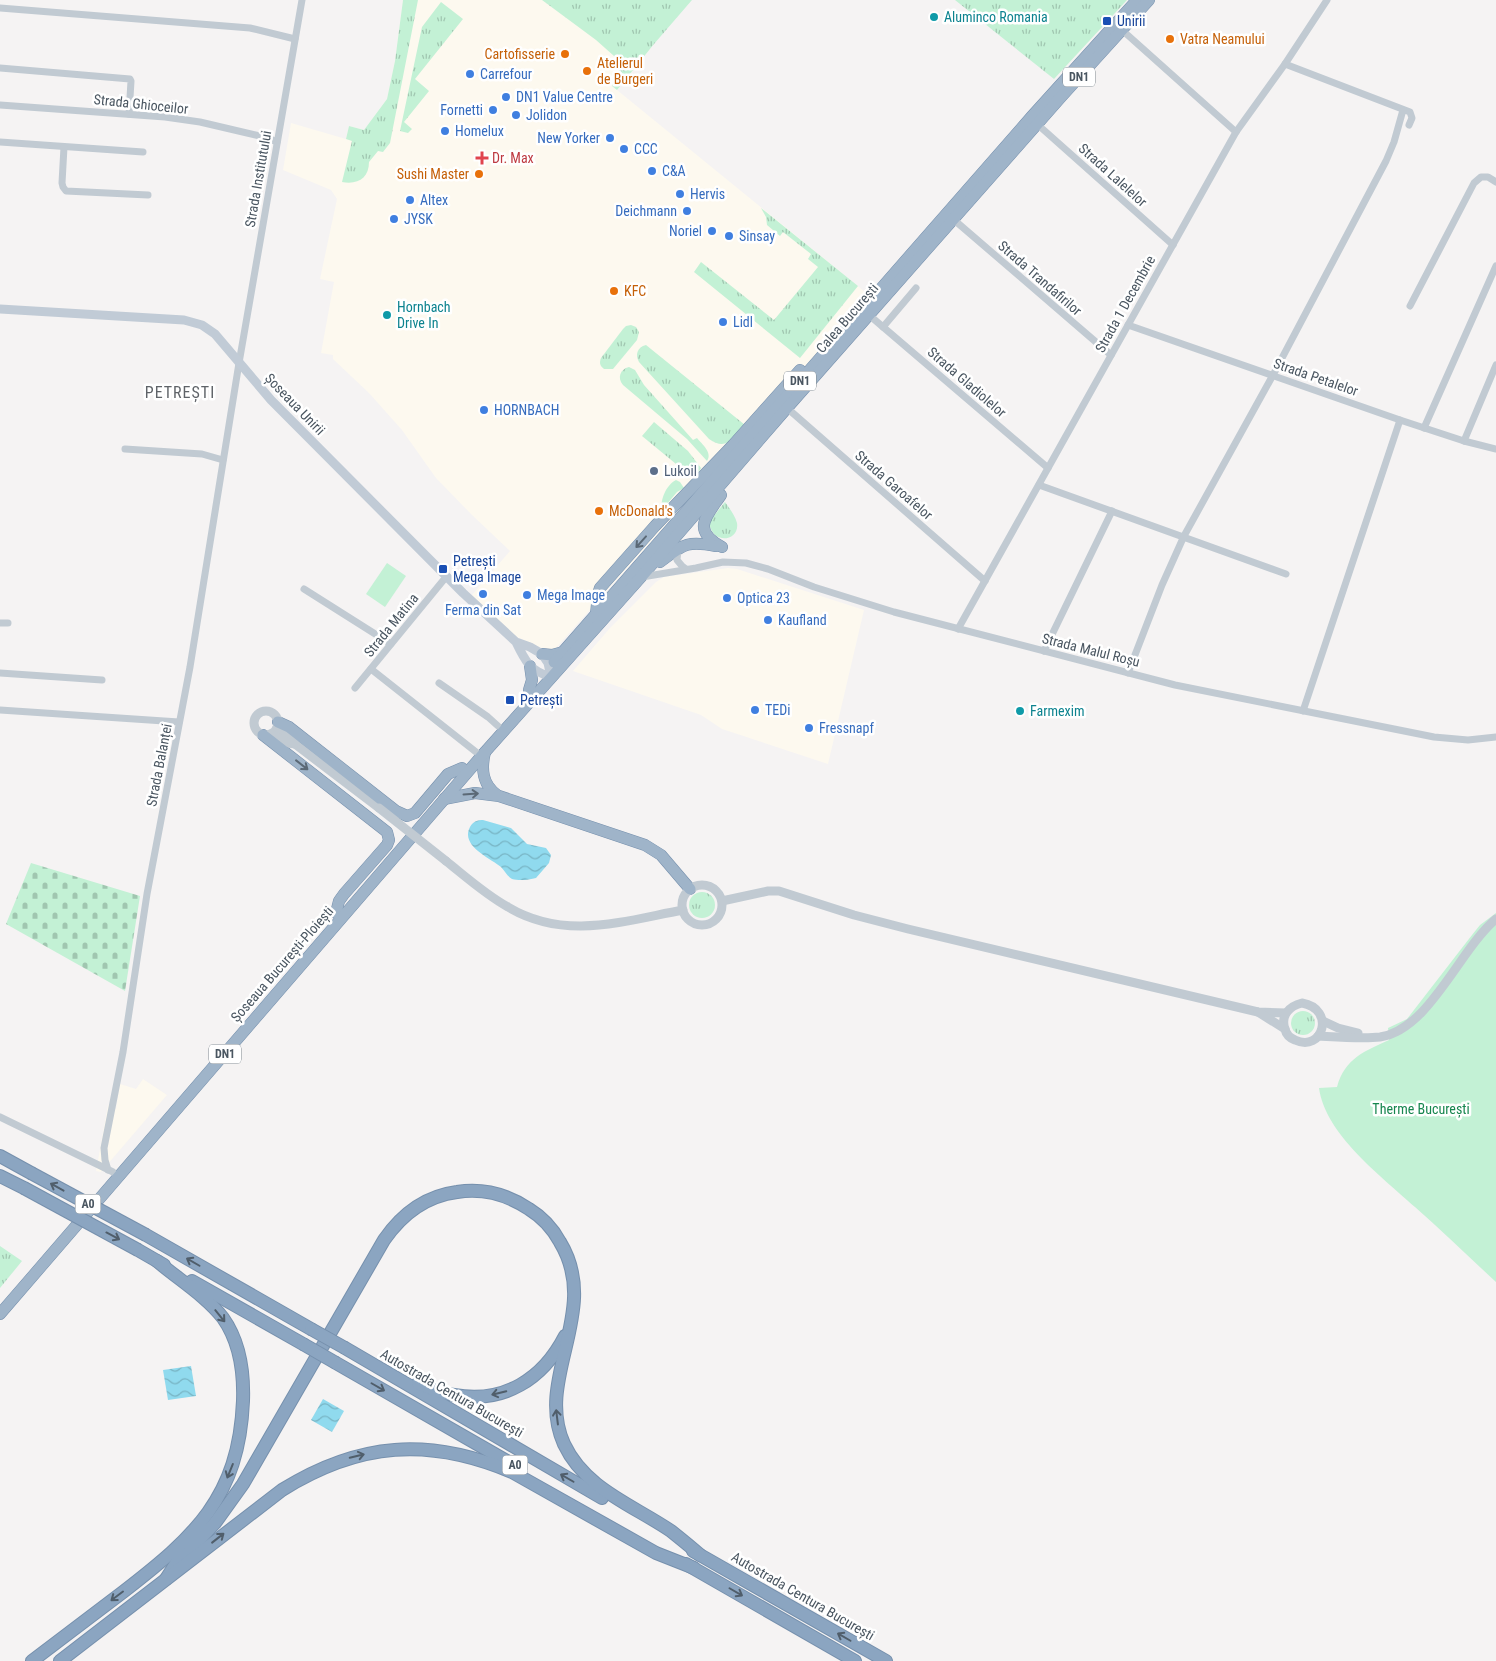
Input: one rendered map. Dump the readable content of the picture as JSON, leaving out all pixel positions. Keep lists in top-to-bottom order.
{
  "streets": {
    "highway": [
      "DN1",
      "Calea București",
      "Șoseaua București-Ploiești",
      "A0",
      "Autostrada Centura București"
    ],
    "main road": ["Șoseaua Unirii"],
    "street": [
      "Strada Ghioceilor",
      "Strada Lalelelor",
      "Strada Institutului",
      "Strada Trandafirilor",
      "Strada 1 Decembrie",
      "Strada Petalelor",
      "Strada Gladiolelor",
      "Strada Garoafelor",
      "Strada Matina",
      "Strada Malul Roșu",
      "Strada Balanței"
    ]
  },
  "crossings": [
    ["DN1", "Calea București"],
    ["DN1", "Strada Gladiolelor"],
    ["DN1", "Șoseaua București-Ploiești"],
    ["Strada Ghioceilor", "Strada Institutului"],
    ["Strada Lalelelor", "Strada 1 Decembrie"],
    ["Strada Lalelelor", "Calea București"],
    ["Strada Institutului", "Șoseaua Unirii"],
    ["Strada Institutului", "Strada Balanței"],
    ["Strada Trandafirilor", "Strada 1 Decembrie"],
    ["Strada Trandafirilor", "Calea București"],
    ["Strada 1 Decembrie", "Strada Petalelor"],
    ["Strada 1 Decembrie", "Strada Gladiolelor"],
    ["Strada 1 Decembrie", "Strada Garoafelor"],
    ["Strada 1 Decembrie", "Strada Malul Roșu"],
    ["Calea București", "Strada Gladiolelor"],
    ["Calea București", "Strada Garoafelor"],
    ["Calea București", "Strada Malul Roșu"],
    ["Calea București", "Șoseaua București-Ploiești"],
    ["Șoseaua Unirii", "Strada Matina"],
    ["Șoseaua Unirii", "Strada Balanței"],
    ["Strada Balanței", "Șoseaua București-Ploiești"]
  ],
  "districts": ["PETREȘTI"],
  "parks": ["Therme București"],
  "places": {
    "other": [
      "Aluminco Romania",
      "Vatra Neamului",
      "Cartofisserie",
      "Atelierul de Burgeri",
      "Carrefour",
      "DN1 Value Centre",
      "Fornetti",
      "Jolidon",
      "Homelux",
      "New Yorker",
      "CCC",
      "C&A",
      "Sushi Master",
      "Hervis",
      "Altex",
      "Deichmann",
      "JYSK",
      "Noriel",
      "Sinsay",
      "KFC",
      "Hornbach Drive In",
      "Lidl",
      "HORNBACH",
      "Lukoil",
      "McDonald's",
      "Ferma din Sat",
      "Mega Image",
      "Optica 23",
      "Kaufland",
      "TEDi",
      "Farmexim",
      "Fressnapf"
    ],
    "transit": ["Unirii", "Petrești Mega Image", "Petrești"],
    "health": ["Dr. Max"]
  }
}
